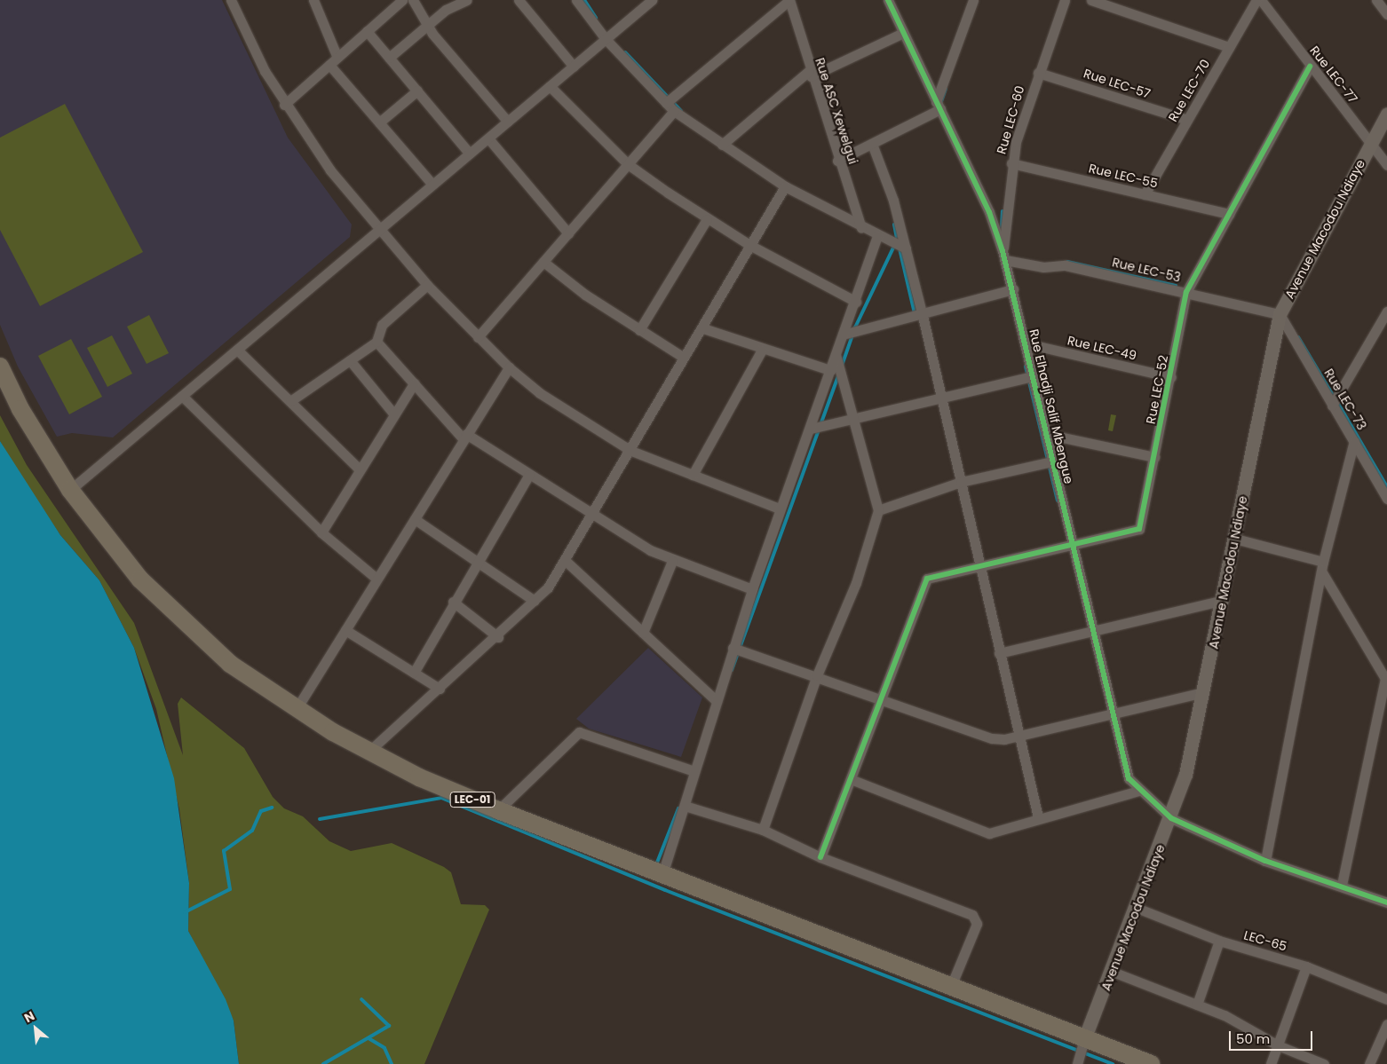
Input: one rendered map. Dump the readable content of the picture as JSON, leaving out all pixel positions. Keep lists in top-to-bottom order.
{
  "streets": {
    "highway": ["LEC-01"],
    "street": [
      "Rue LEC-77",
      "Rue LEC-57",
      "Rue LEC-70",
      "Rue ASC Xewelgui",
      "Rue LEC-60",
      "Rue LEC-55",
      "Avenue Macodou Ndiaye",
      "Rue LEC-53",
      "Rue LEC-49",
      "Rue LEC-52",
      "Rue LEC-73",
      "Rue Elhadji Salif Mbengue",
      "LEC-65"
    ]
  },
  "crossings": [
    ["Rue LEC-77", "Avenue Macodou Ndiaye"],
    ["Rue LEC-77", "Rue LEC-52"],
    ["Rue LEC-57", "Rue LEC-70"],
    ["Rue LEC-57", "Rue LEC-60"],
    ["Rue LEC-70", "Rue LEC-55"],
    ["Rue LEC-60", "Rue LEC-55"],
    ["Rue LEC-60", "Rue LEC-53"],
    ["Rue LEC-60", "Rue Elhadji Salif Mbengue"],
    ["Rue LEC-55", "Rue LEC-52"],
    ["Avenue Macodou Ndiaye", "Rue LEC-53"],
    ["Avenue Macodou Ndiaye", "Rue LEC-73"],
    ["Avenue Macodou Ndiaye", "Rue Elhadji Salif Mbengue"],
    ["Avenue Macodou Ndiaye", "LEC-01"],
    ["Avenue Macodou Ndiaye", "LEC-65"],
    ["Rue LEC-53", "Rue LEC-52"],
    ["Rue LEC-53", "Rue LEC-73"],
    ["Rue LEC-53", "Rue Elhadji Salif Mbengue"],
    ["Rue LEC-49", "Rue LEC-52"],
    ["Rue LEC-49", "Rue Elhadji Salif Mbengue"],
    ["Rue LEC-52", "Rue Elhadji Salif Mbengue"]
  ],
  "scale_bar": "50 m",
  "north": "top left"
}
